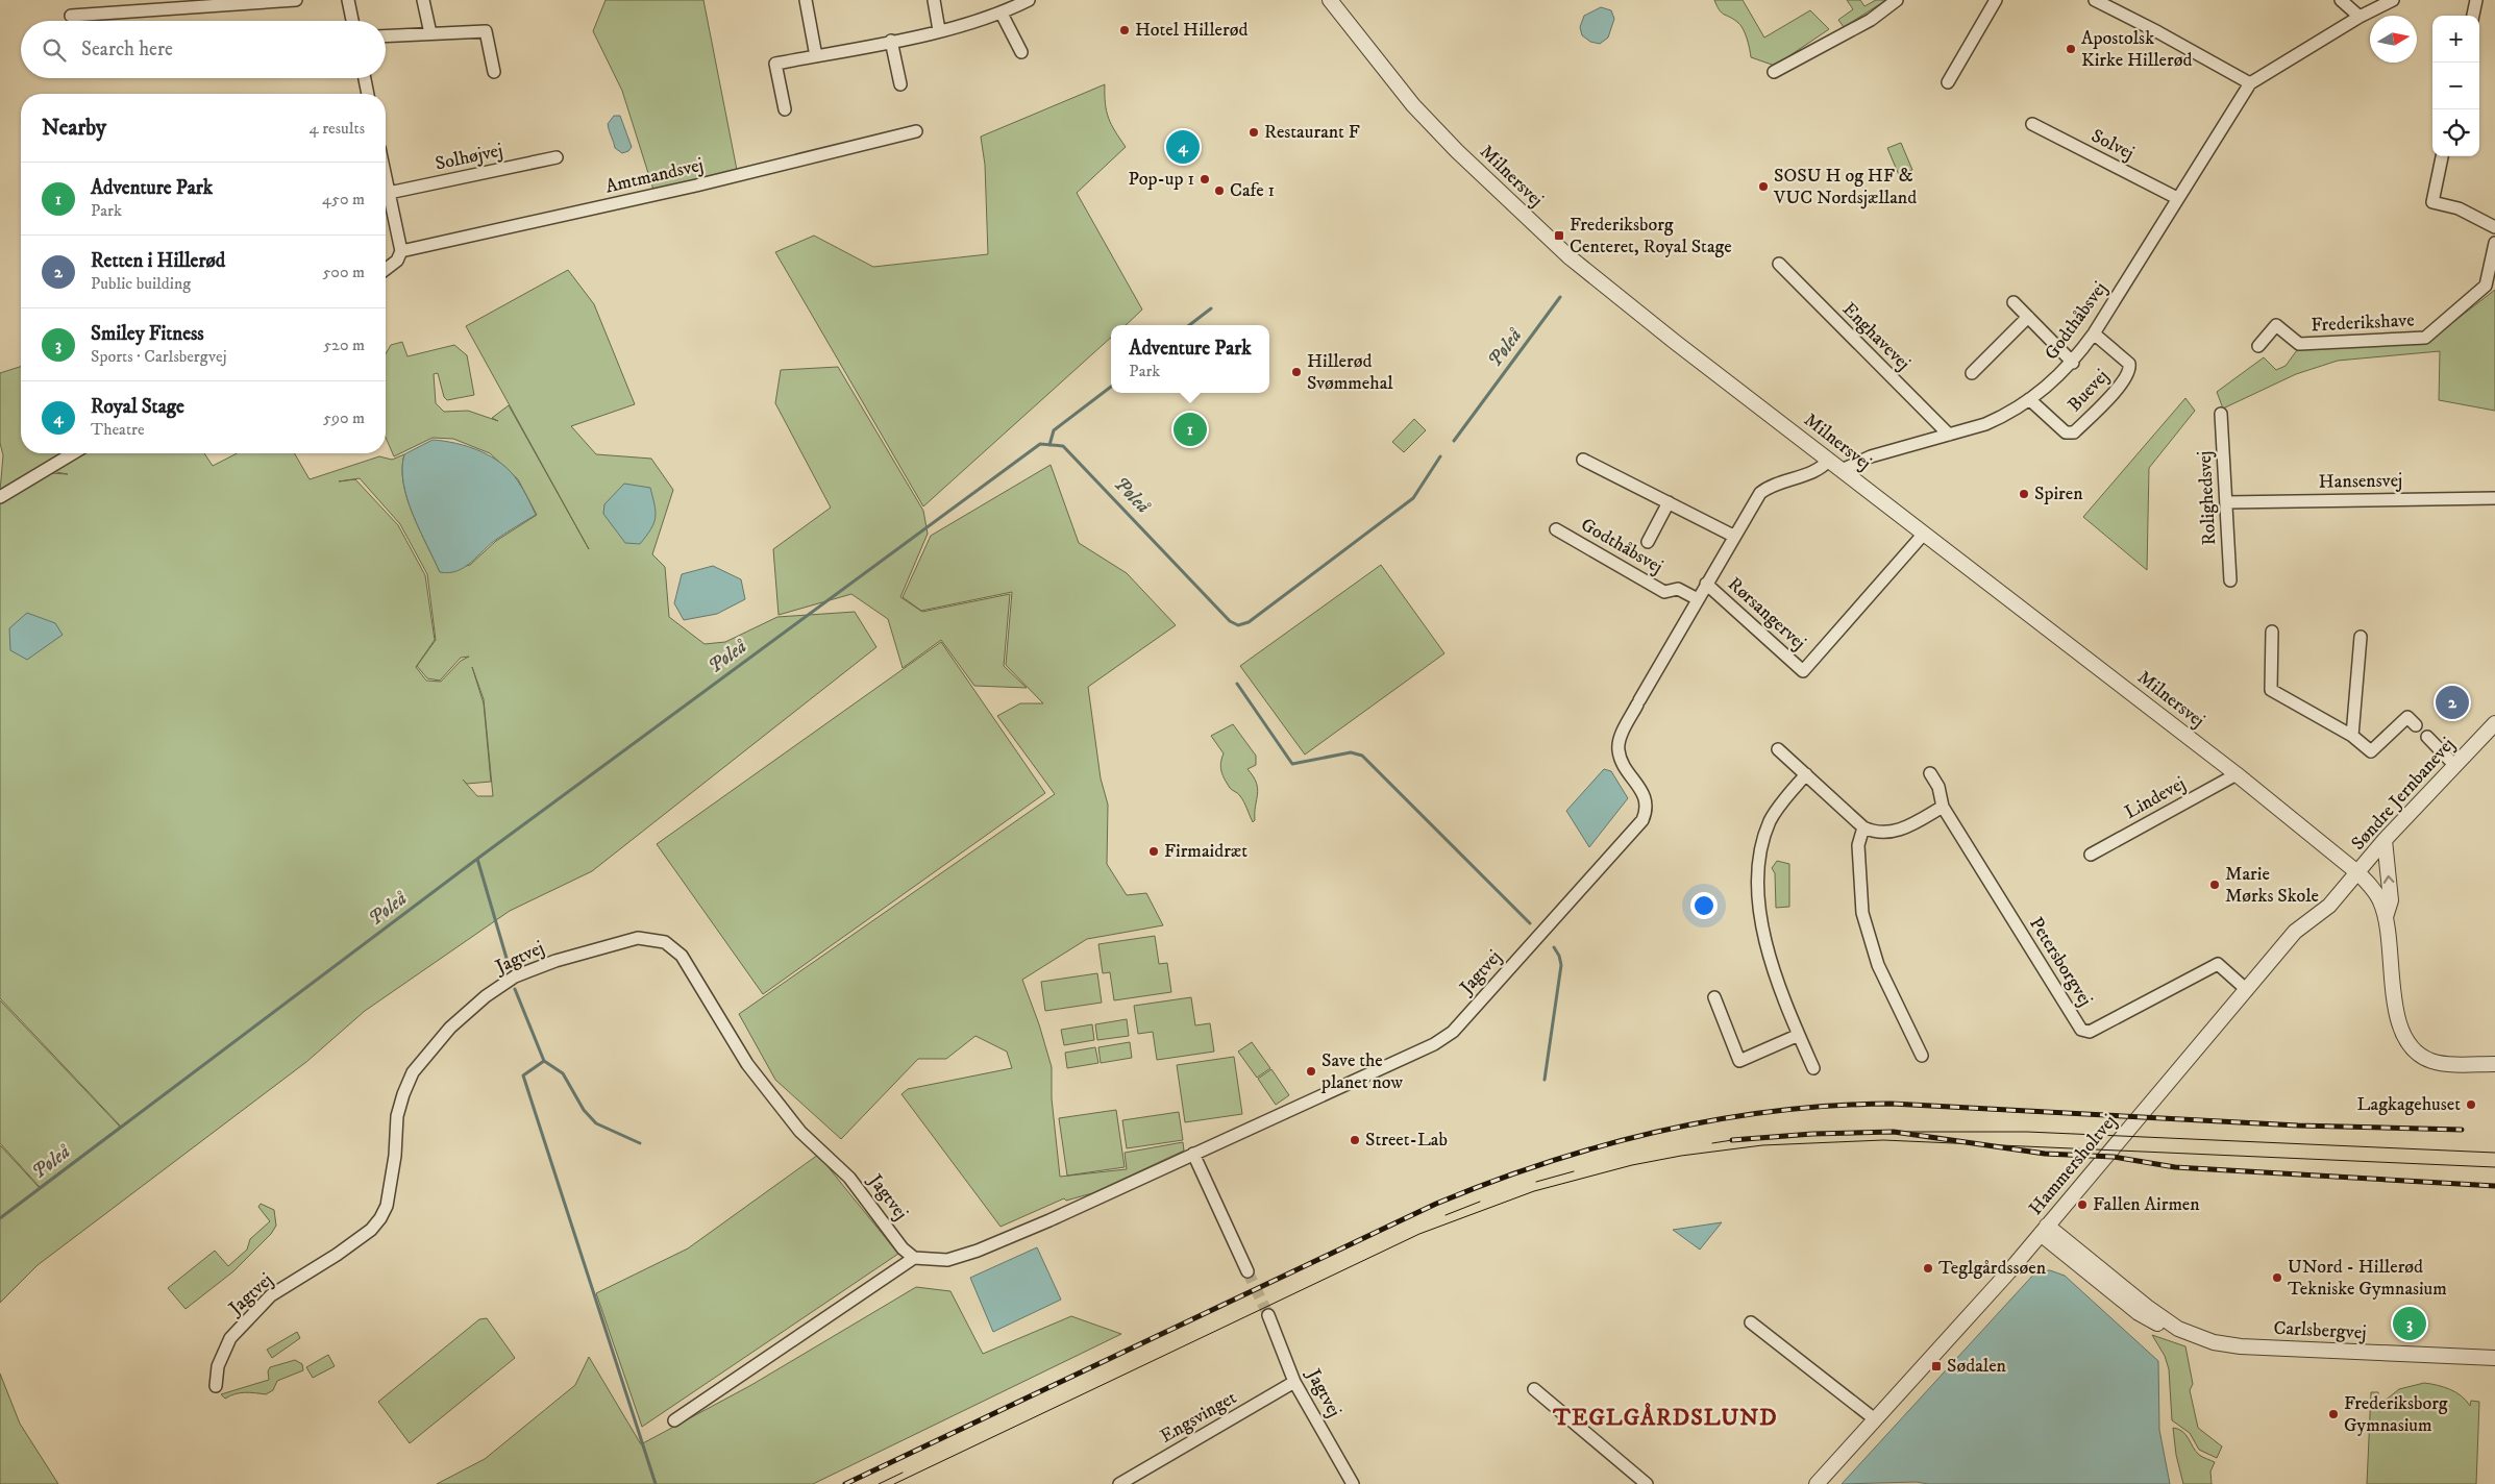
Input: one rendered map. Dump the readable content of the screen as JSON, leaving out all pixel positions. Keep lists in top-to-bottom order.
{
  "streets": {
    "street": [
      "Solvej",
      "Solhøjvej",
      "Amtmandsvej",
      "Milnersvej",
      "Godthåbsvej",
      "Frederikshave",
      "Enghavevej",
      "Buevej",
      "Hansensvej",
      "Rolighedsvej",
      "Rørsangervej",
      "Søndre Jernbanevej",
      "Lindevej",
      "Jagtvej",
      "Petersborgvej",
      "Hammersholtvej",
      "Carlsbergvej",
      "Engsvinget"
    ]
  },
  "crossings": [
    ["Solvej", "Godthåbsvej"],
    ["Milnersvej", "Godthåbsvej"],
    ["Milnersvej", "Rørsangervej"],
    ["Milnersvej", "Søndre Jernbanevej"],
    ["Milnersvej", "Lindevej"],
    ["Milnersvej", "Hammersholtvej"],
    ["Godthåbsvej", "Enghavevej"],
    ["Godthåbsvej", "Buevej"],
    ["Godthåbsvej", "Jagtvej"],
    ["Hansensvej", "Rolighedsvej"],
    ["Søndre Jernbanevej", "Hammersholtvej"],
    ["Jagtvej", "Engsvinget"],
    ["Petersborgvej", "Hammersholtvej"],
    ["Hammersholtvej", "Carlsbergvej"]
  ],
  "districts": ["TEGLGÅRDSLUND"],
  "water": ["Pøleå"],
  "places": {
    "other": [
      "Hotel Hillerød",
      "Apostolsk Kirke Hillerød",
      "Restaurant F",
      "Pop-up 1",
      "SOSU H og HF & VUC Nordsjælland",
      "Cafe 1",
      "Hillerød Svømmehal",
      "Spiren",
      "Firmaidræt",
      "Marie Mørks Skole",
      "Save the planet now",
      "Lagkagehuset",
      "Street-Lab",
      "Fallen Airmen",
      "Teglgårdssøen",
      "UNord - Hillerød Tekniske Gymnasium",
      "Frederiksborg Gymnasium"
    ],
    "transit": ["Frederiksborg Centeret, Royal Stage", "Sødalen"]
  },
  "north": "right",
  "page": {
    "map_buttons": ["+", "−"],
    "search": "Search here",
    "heading": ["Nearby", "4 results"],
    "pins": [
      "4",
      "1",
      "2",
      "3"
    ],
    "list": [
      {
        "mark": "1",
        "name": "Adventure Park",
        "note": "Park",
        "value": "450 m"
      },
      {
        "mark": "2",
        "name": "Retten i Hillerød",
        "note": "Public building",
        "value": "500 m"
      },
      {
        "mark": "3",
        "name": "Smiley Fitness",
        "note": "Sports · Carlsbergvej",
        "value": "520 m"
      },
      {
        "mark": "4",
        "name": "Royal Stage",
        "note": "Theatre",
        "value": "590 m"
      }
    ],
    "popup": ["Adventure Park", "Park"]
  }
}
